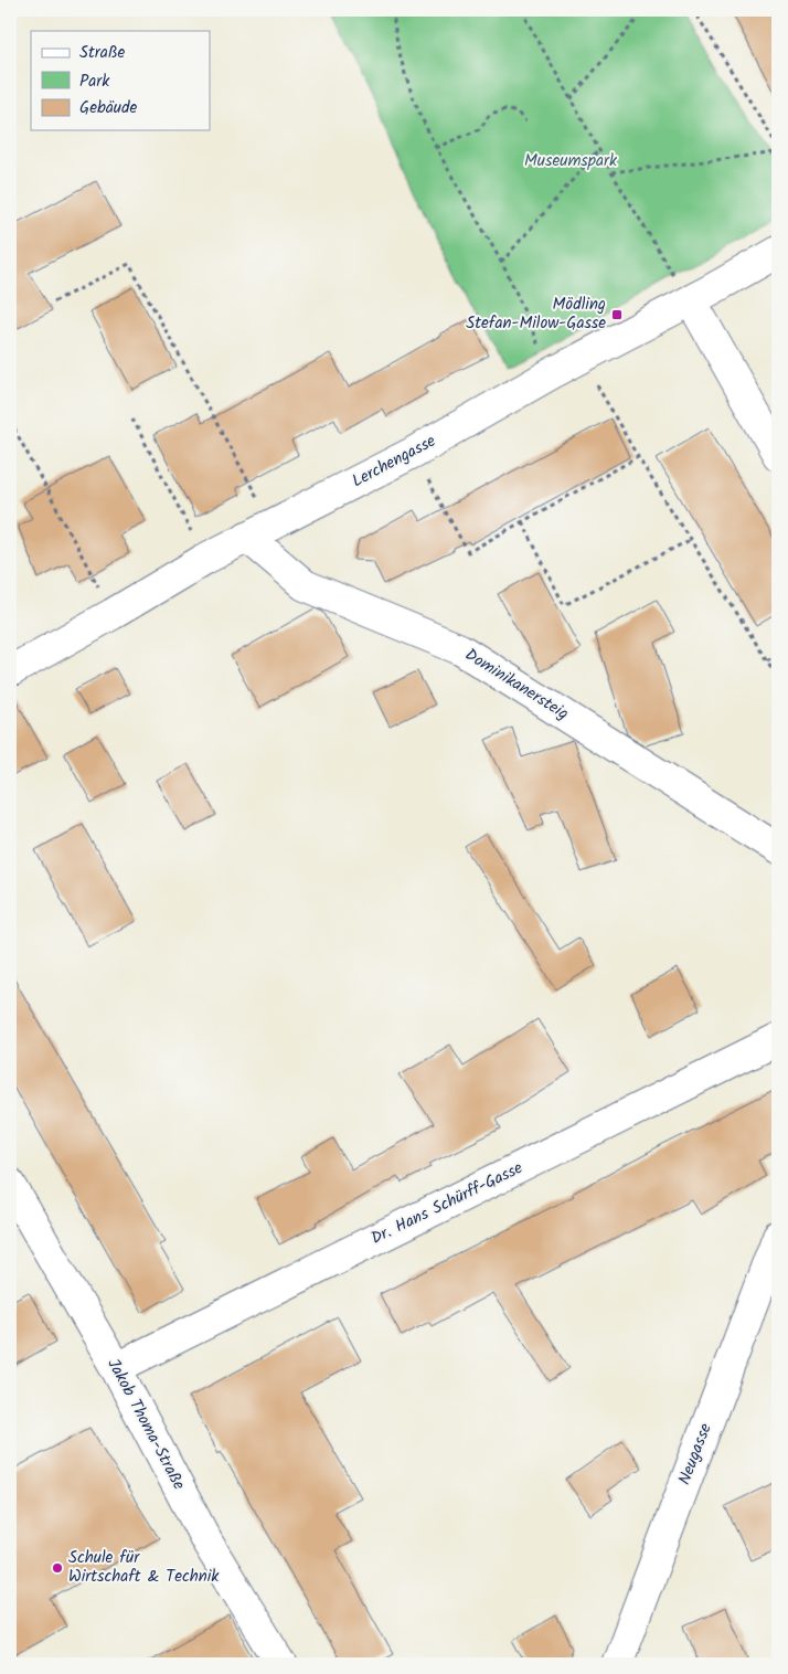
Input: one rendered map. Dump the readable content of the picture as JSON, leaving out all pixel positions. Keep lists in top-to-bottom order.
{
  "streets": {
    "street": [
      "Lerchengasse",
      "Dominikanersteig",
      "Dr. Hans Schürff-Gasse",
      "Jakob Thoma-Straße",
      "Neugasse"
    ]
  },
  "crossings": [
    ["Lerchengasse", "Dominikanersteig"],
    ["Dr. Hans Schürff-Gasse", "Jakob Thoma-Straße"]
  ],
  "parks": ["Museumspark"],
  "places": {
    "transit": ["Mödling Stefan-Milow-Gasse"],
    "other": ["Schule für Wirtschaft & Technik"]
  },
  "legend": ["Straße", "Park", "Gebäude"]
}
